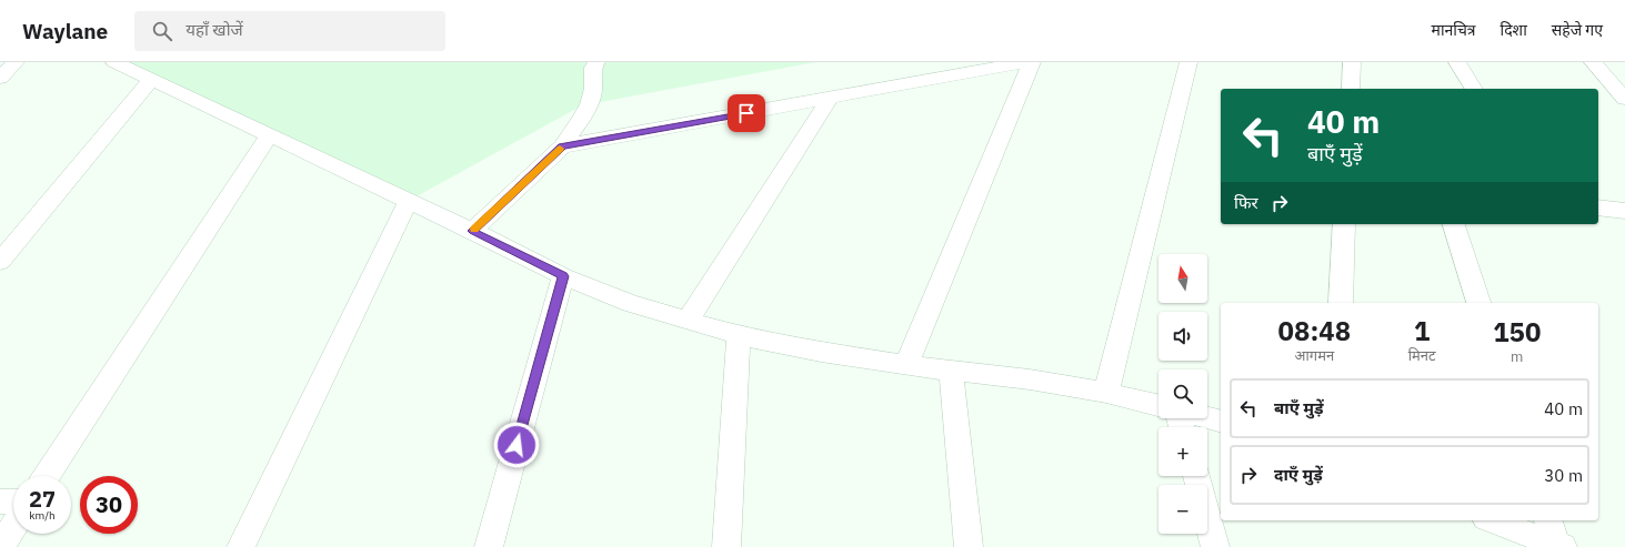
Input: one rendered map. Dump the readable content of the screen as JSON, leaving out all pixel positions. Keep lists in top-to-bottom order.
{
  "north": "top",
  "page": {
    "header": "Waylane",
    "search": "यहाँ खोजें",
    "nav": ["मानचित्र", "दिशा", "सहेजे गए"],
    "turn": ["40 m", "बाएँ मुड़ें"],
    "then": "फिर",
    "map_buttons": ["+", "−"],
    "eta": [
      "08:48",
      "आगमन",
      "1",
      "मिनट",
      "150",
      "m"
    ],
    "list": [
      {
        "name": "बाएँ मुड़ें",
        "value": "40 m"
      },
      {
        "name": "दाएँ मुड़ें",
        "value": "30 m"
      }
    ],
    "speed": "27 km/h",
    "limit": "30"
  }
}
